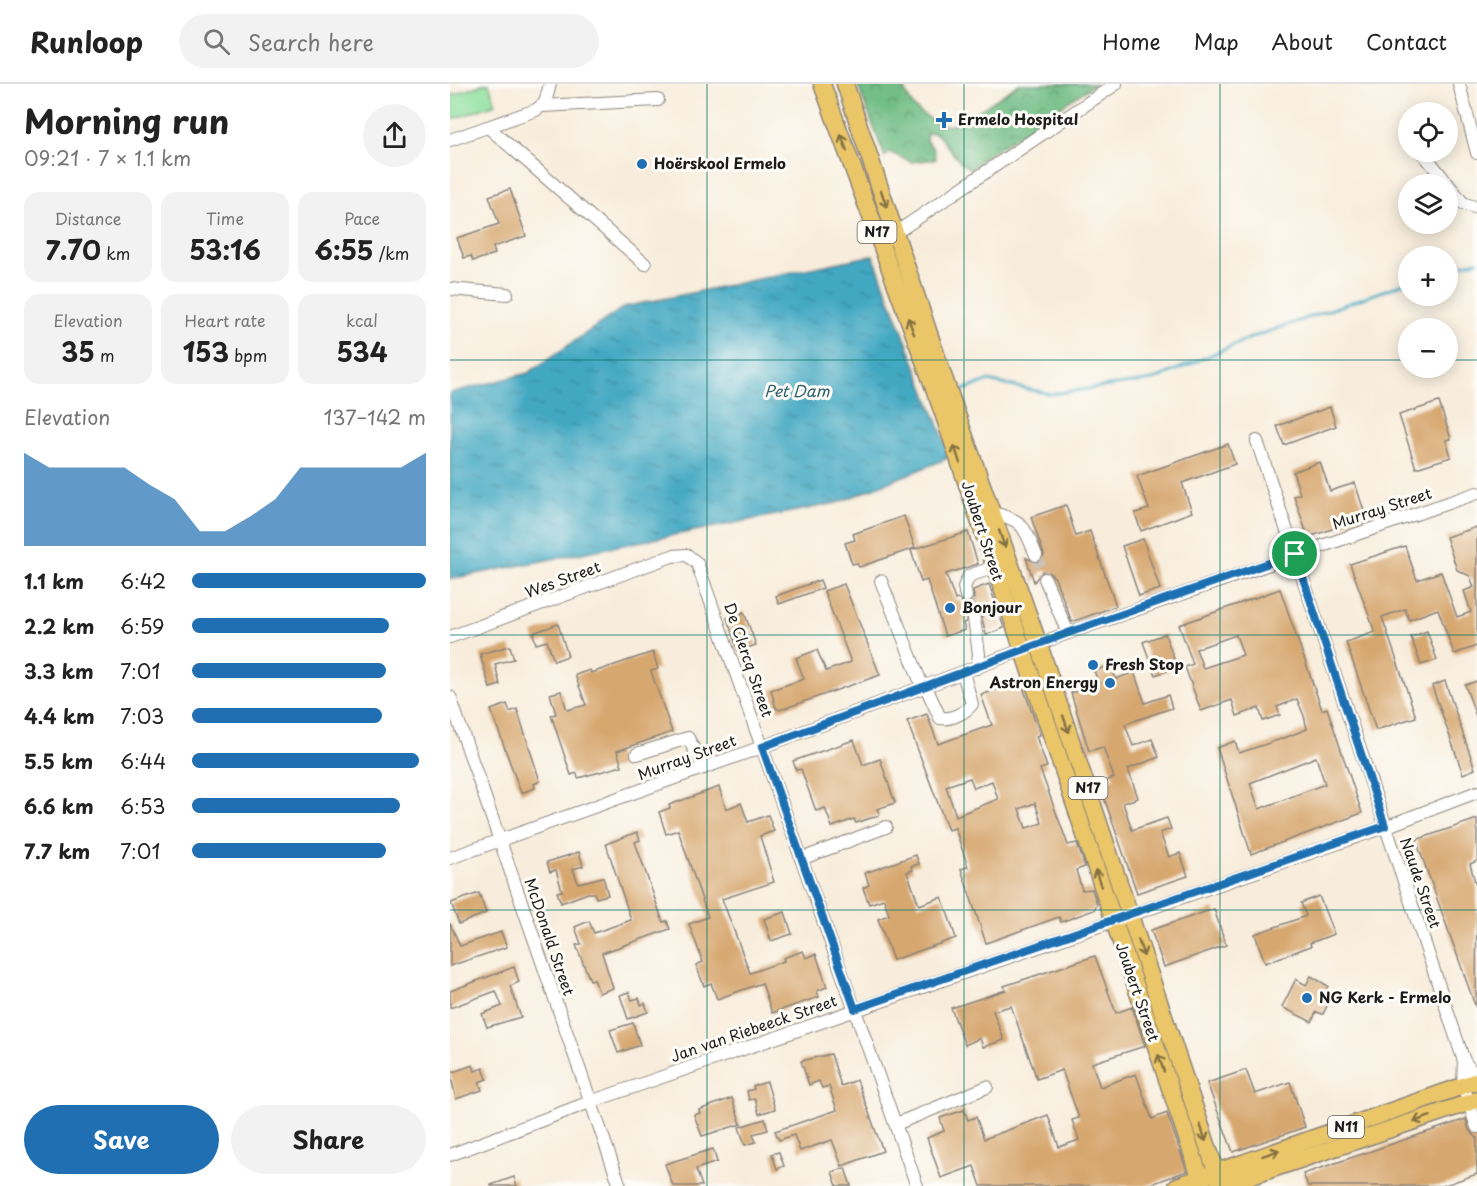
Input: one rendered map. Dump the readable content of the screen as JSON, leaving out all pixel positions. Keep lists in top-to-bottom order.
{
  "streets": {
    "highway": ["N17", "Joubert Street", "N11"],
    "street": [
      "Murray Street",
      "Wes Street",
      "De Clercq Street",
      "Naude Street",
      "McDonald Street",
      "Jan van Riebeeck Street"
    ]
  },
  "crossings": [
    ["Murray Street", "Joubert Street"],
    ["Murray Street", "De Clercq Street"],
    ["Murray Street", "Naude Street"],
    ["Murray Street", "McDonald Street"],
    ["Joubert Street", "Jan van Riebeeck Street"],
    ["Joubert Street", "N11"],
    ["Wes Street", "De Clercq Street"],
    ["De Clercq Street", "Jan van Riebeeck Street"],
    ["Naude Street", "Jan van Riebeeck Street"],
    ["Naude Street", "N11"],
    ["McDonald Street", "Jan van Riebeeck Street"]
  ],
  "water": ["Pet Dam"],
  "places": {
    "health": ["Ermelo Hospital"],
    "other": [
      "Hoërskool Ermelo",
      "Bonjour",
      "Fresh Stop",
      "Astron Energy",
      "NG Kerk - Ermelo"
    ]
  },
  "page": {
    "header": "Runloop",
    "search": "Search here",
    "nav": [
      "Home",
      "Map",
      "About",
      "Contact"
    ],
    "heading": ["Morning run", "09:21 · 7 × 1.1 km"],
    "map_buttons": ["+", "−"],
    "stats": [
      ["Distance", "7.70 km"],
      ["Time", "53:16"],
      ["Pace", "6:55 /km"],
      ["Elevation", "35 m"],
      ["Heart rate", "153 bpm"],
      ["kcal", "534"]
    ],
    "chart": ["Elevation", "137–142 m"],
    "list": [
      {
        "name": "1.1 km",
        "note": "6:42"
      },
      {
        "name": "2.2 km",
        "note": "6:59"
      },
      {
        "name": "3.3 km",
        "note": "7:01"
      },
      {
        "name": "4.4 km",
        "note": "7:03"
      },
      {
        "name": "5.5 km",
        "note": "6:44"
      },
      {
        "name": "6.6 km",
        "note": "6:53"
      },
      {
        "name": "7.7 km",
        "note": "7:01"
      }
    ],
    "buttons": ["Save", "Share"]
  }
}
